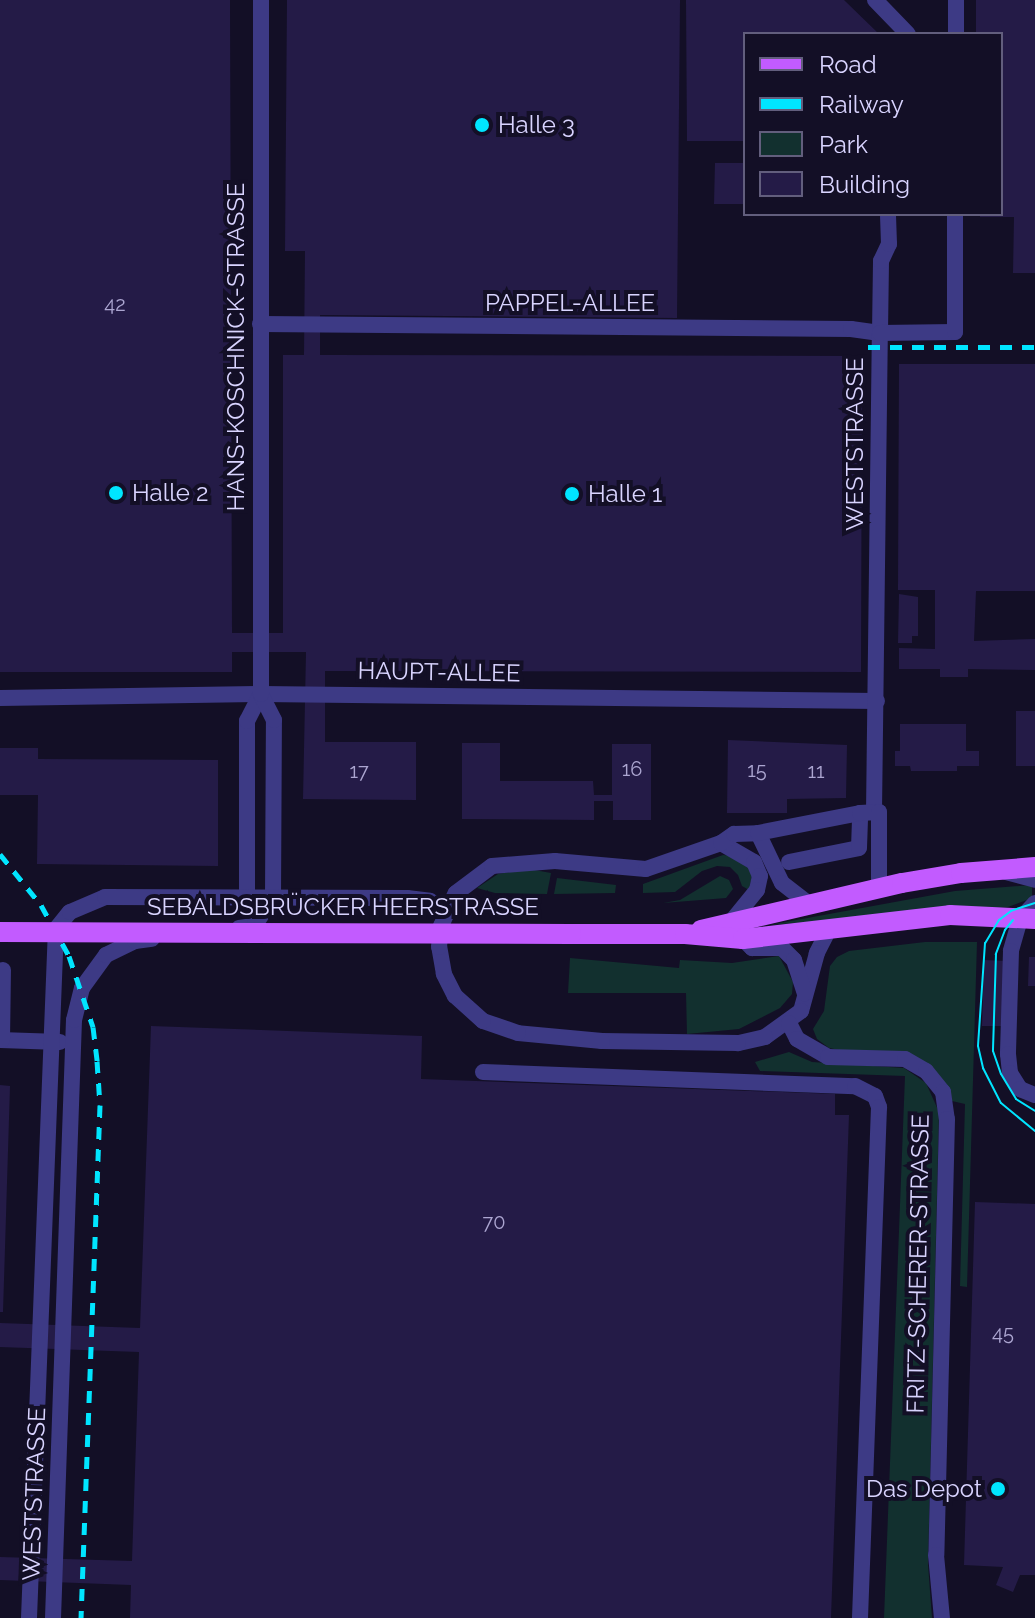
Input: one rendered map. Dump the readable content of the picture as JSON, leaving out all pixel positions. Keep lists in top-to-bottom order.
{
  "streets": {
    "main road": ["SEBALDSBRÜCKER HEERSTRASSE"],
    "street": [
      "PAPPEL-ALLEE",
      "HANS-KOSCHNICK-STRASSE",
      "WESTSTRASSE",
      "HAUPT-ALLEE",
      "FRITZ-SCHERER-STRASSE"
    ]
  },
  "crossings": [
    ["PAPPEL-ALLEE", "HANS-KOSCHNICK-STRASSE"],
    ["PAPPEL-ALLEE", "WESTSTRASSE"],
    ["HANS-KOSCHNICK-STRASSE", "WESTSTRASSE"],
    ["HANS-KOSCHNICK-STRASSE", "HAUPT-ALLEE"],
    ["WESTSTRASSE", "HAUPT-ALLEE"]
  ],
  "places": [
    "Halle 3",
    "Halle 2",
    "Halle 1",
    "Das Depot"
  ],
  "house_numbers": [
    "42",
    "16",
    "15",
    "17",
    "11",
    "70",
    "45"
  ],
  "legend": [
    "Road",
    "Railway",
    "Park",
    "Building"
  ]
}
